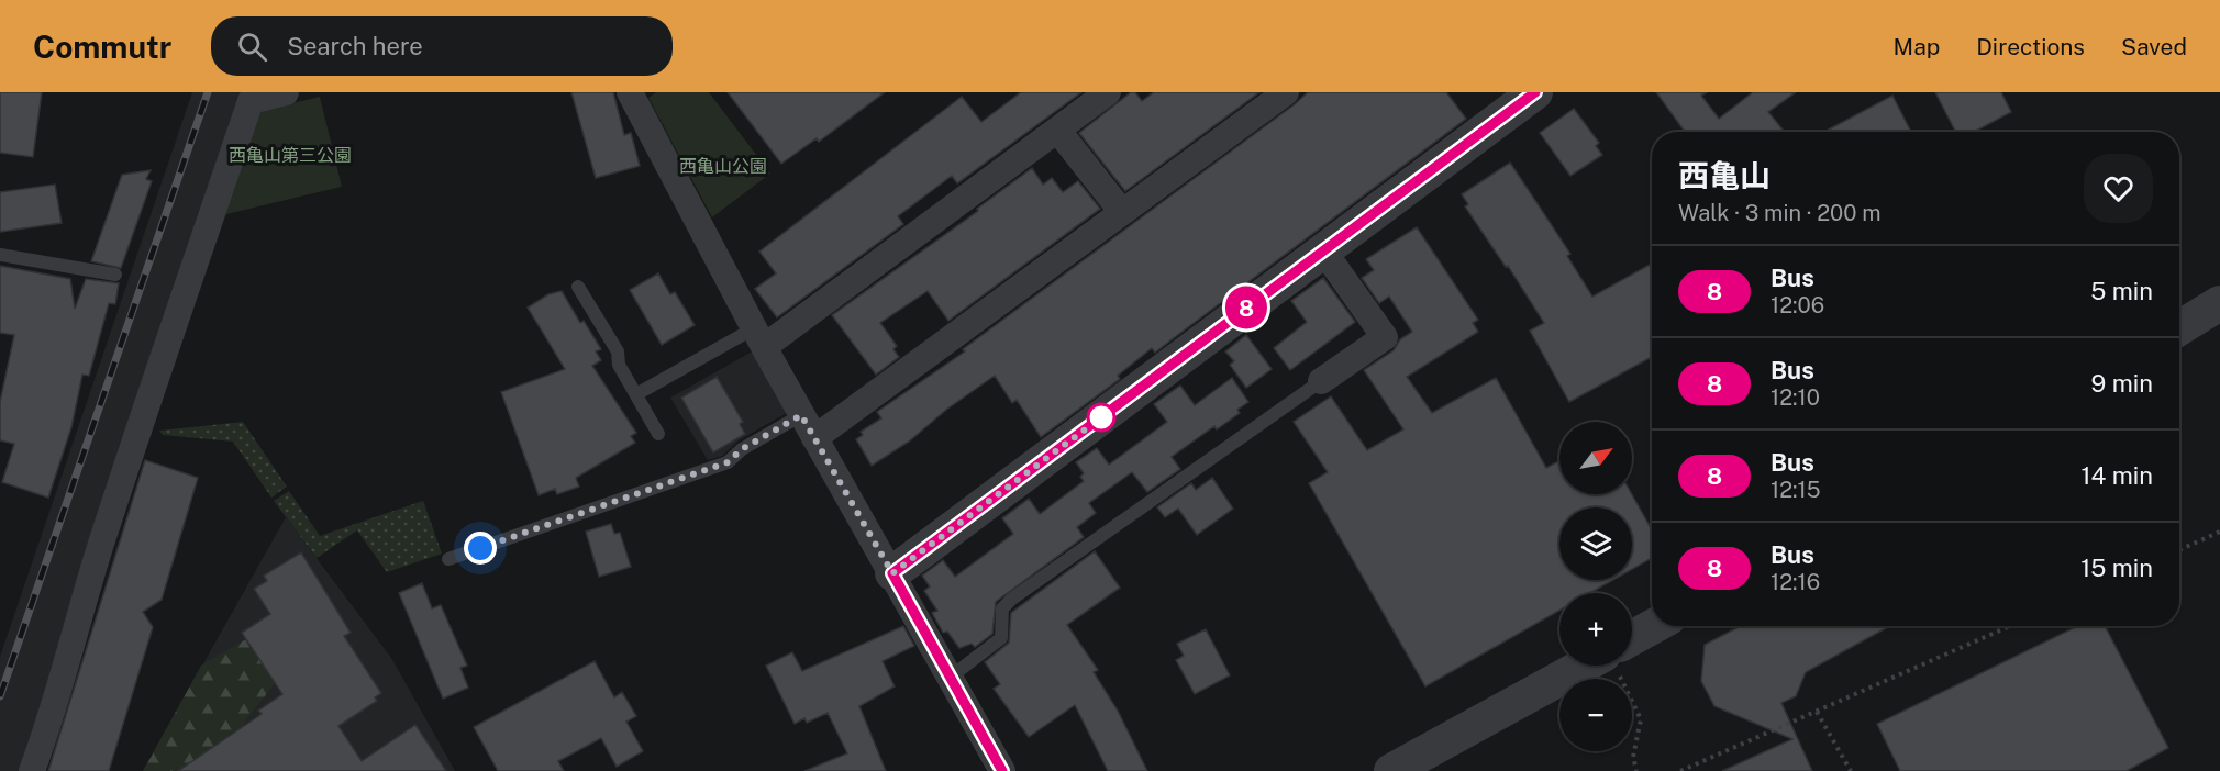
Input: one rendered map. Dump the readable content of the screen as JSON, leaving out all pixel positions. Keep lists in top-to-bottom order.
{
  "parks": ["西亀山第三公園", "西亀山公園"],
  "lines": ["bus line 8"],
  "north": "top right",
  "page": {
    "header": "Commutr",
    "search": "Search here",
    "nav": ["Map", "Directions", "Saved"],
    "on_map": "8",
    "heading": ["西亀山", "Walk · 3 min · 200 m"],
    "list": [
      {
        "mark": "8",
        "name": "Bus",
        "note": "12:06",
        "value": "5 min"
      },
      {
        "mark": "8",
        "name": "Bus",
        "note": "12:10",
        "value": "9 min"
      },
      {
        "mark": "8",
        "name": "Bus",
        "note": "12:15",
        "value": "14 min"
      },
      {
        "mark": "8",
        "name": "Bus",
        "note": "12:16",
        "value": "15 min"
      }
    ],
    "map_buttons": ["+", "−"]
  }
}
